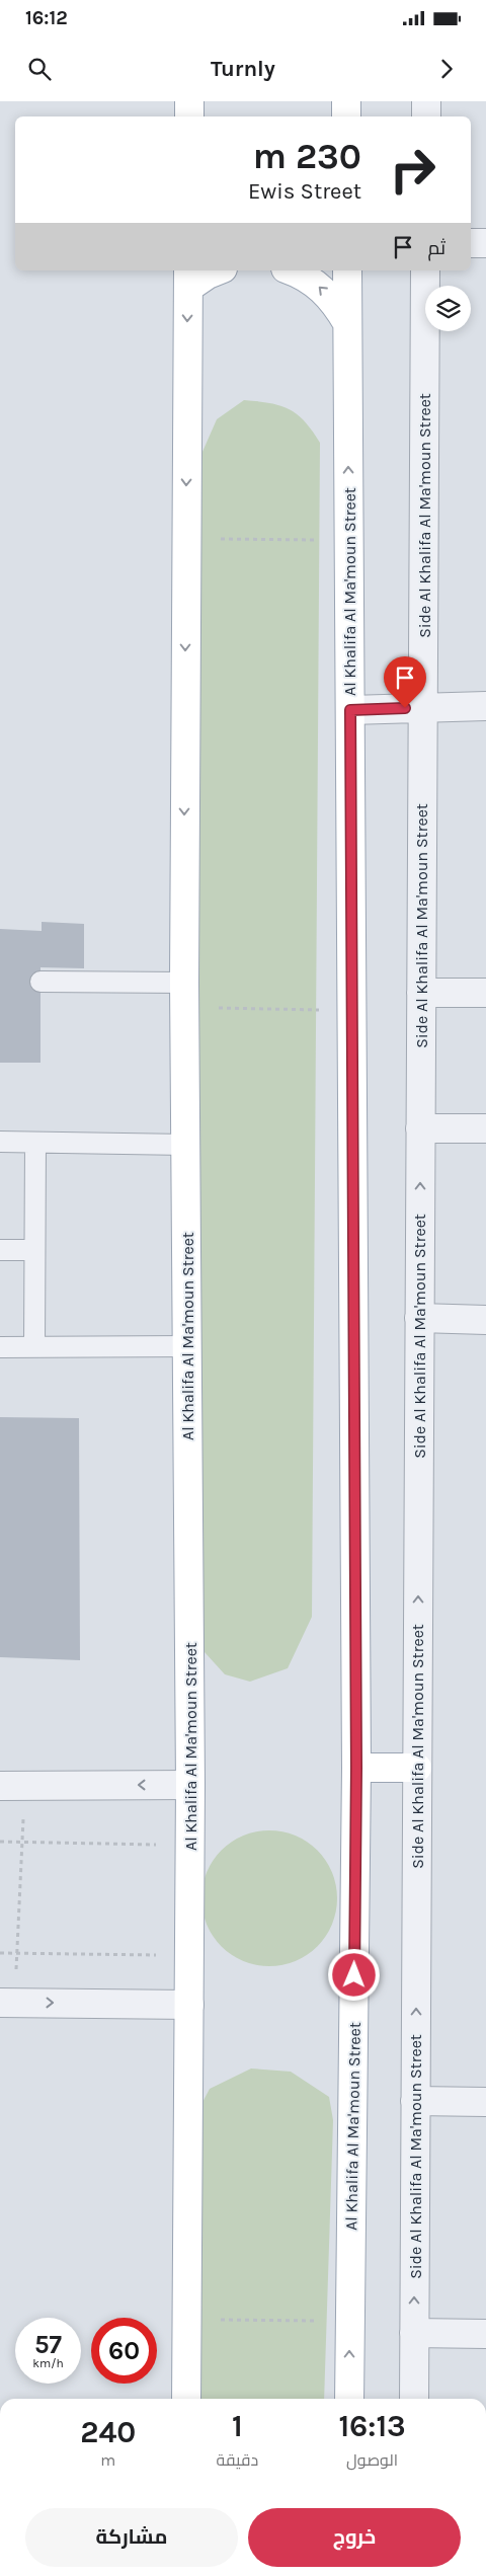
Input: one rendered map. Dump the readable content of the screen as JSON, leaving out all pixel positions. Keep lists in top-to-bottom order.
{
  "streets": {
    "main road": ["Al Khalifa Al Ma'moun Street"],
    "street": ["Side Al Khalifa Al Ma'moun Street"]
  },
  "one_way": ["Side Al Khalifa Al Ma'moun Street"],
  "page": {
    "status": "16:12",
    "header": "Turnly",
    "turn": ["230 m", "Ewis Street"],
    "then": "ثم",
    "speed": "57 km/h",
    "limit": "60",
    "eta": [
      "16:13",
      "الوصول",
      "1",
      "دقيقة",
      "240",
      "m"
    ],
    "buttons": ["خروج", "مشاركة"]
  }
}
